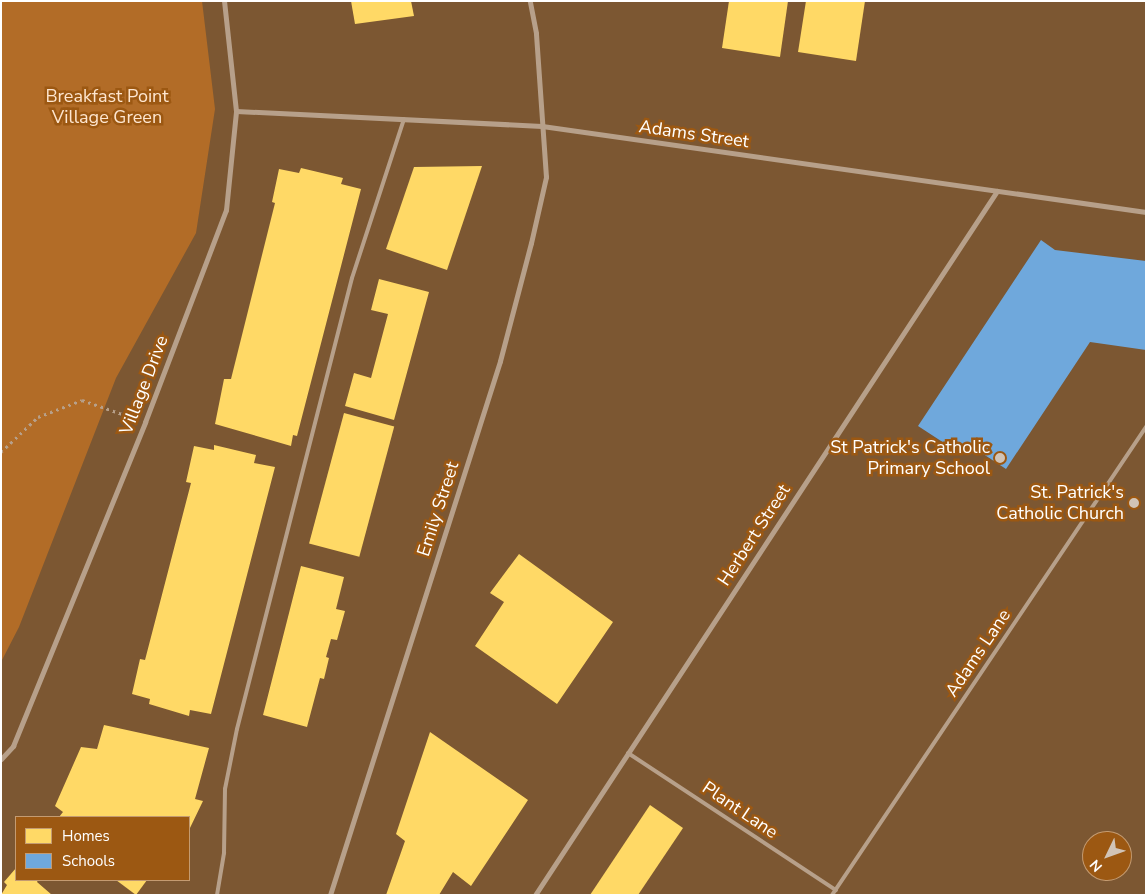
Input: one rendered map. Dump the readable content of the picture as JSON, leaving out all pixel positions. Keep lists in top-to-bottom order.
{
  "streets": {
    "street": [
      "Adams Street",
      "Village Drive",
      "Emily Street",
      "Herbert Street"
    ],
    "lane": ["Adams Lane", "Plant Lane"]
  },
  "crossings": [
    ["Adams Street", "Village Drive"],
    ["Adams Street", "Emily Street"],
    ["Adams Street", "Herbert Street"],
    ["Herbert Street", "Plant Lane"],
    ["Adams Lane", "Plant Lane"]
  ],
  "parks": ["Breakfast Point Village Green"],
  "places": ["St Patrick's Catholic Primary School", "St. Patrick's Catholic Church"],
  "legend": ["Homes", "Schools"],
  "north": "bottom left"
}
